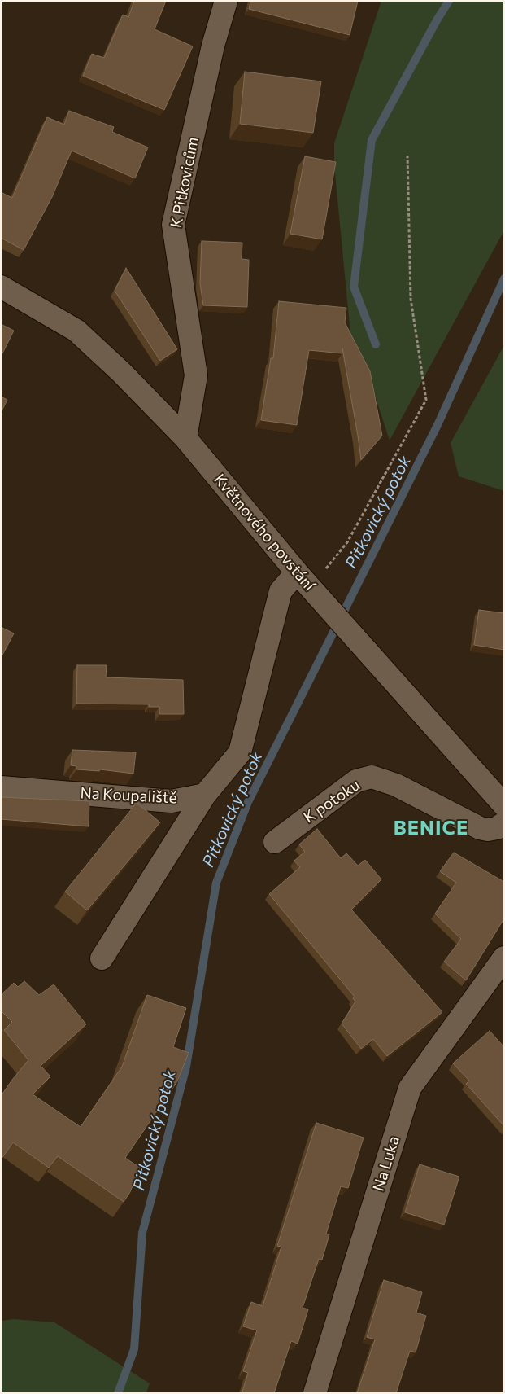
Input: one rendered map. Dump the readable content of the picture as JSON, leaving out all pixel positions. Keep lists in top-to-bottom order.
{
  "streets": {
    "street": [
      "K Pitkovicům",
      "Květnového povstání",
      "Na Koupaliště",
      "K potoku",
      "Na Luka"
    ]
  },
  "crossings": [
    ["K Pitkovicům", "Květnového povstání"]
  ],
  "districts": ["BENICE"],
  "water": ["Pitkovický potok"]
}
